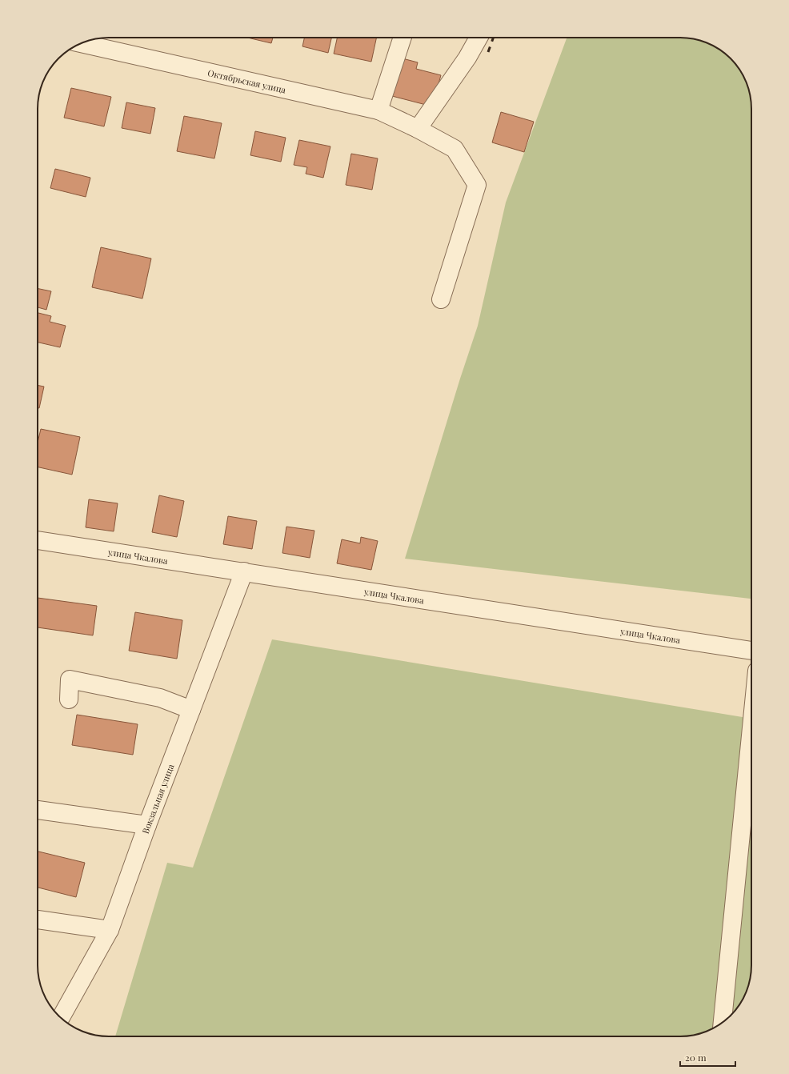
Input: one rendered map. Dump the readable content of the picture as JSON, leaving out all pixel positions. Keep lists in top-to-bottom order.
{
  "streets": {
    "street": ["Октябрьская улица", "улица Чкалова", "Вокзальная улица"]
  },
  "crossings": [
    ["улица Чкалова", "Вокзальная улица"]
  ],
  "scale_bar": "20 m"
}
